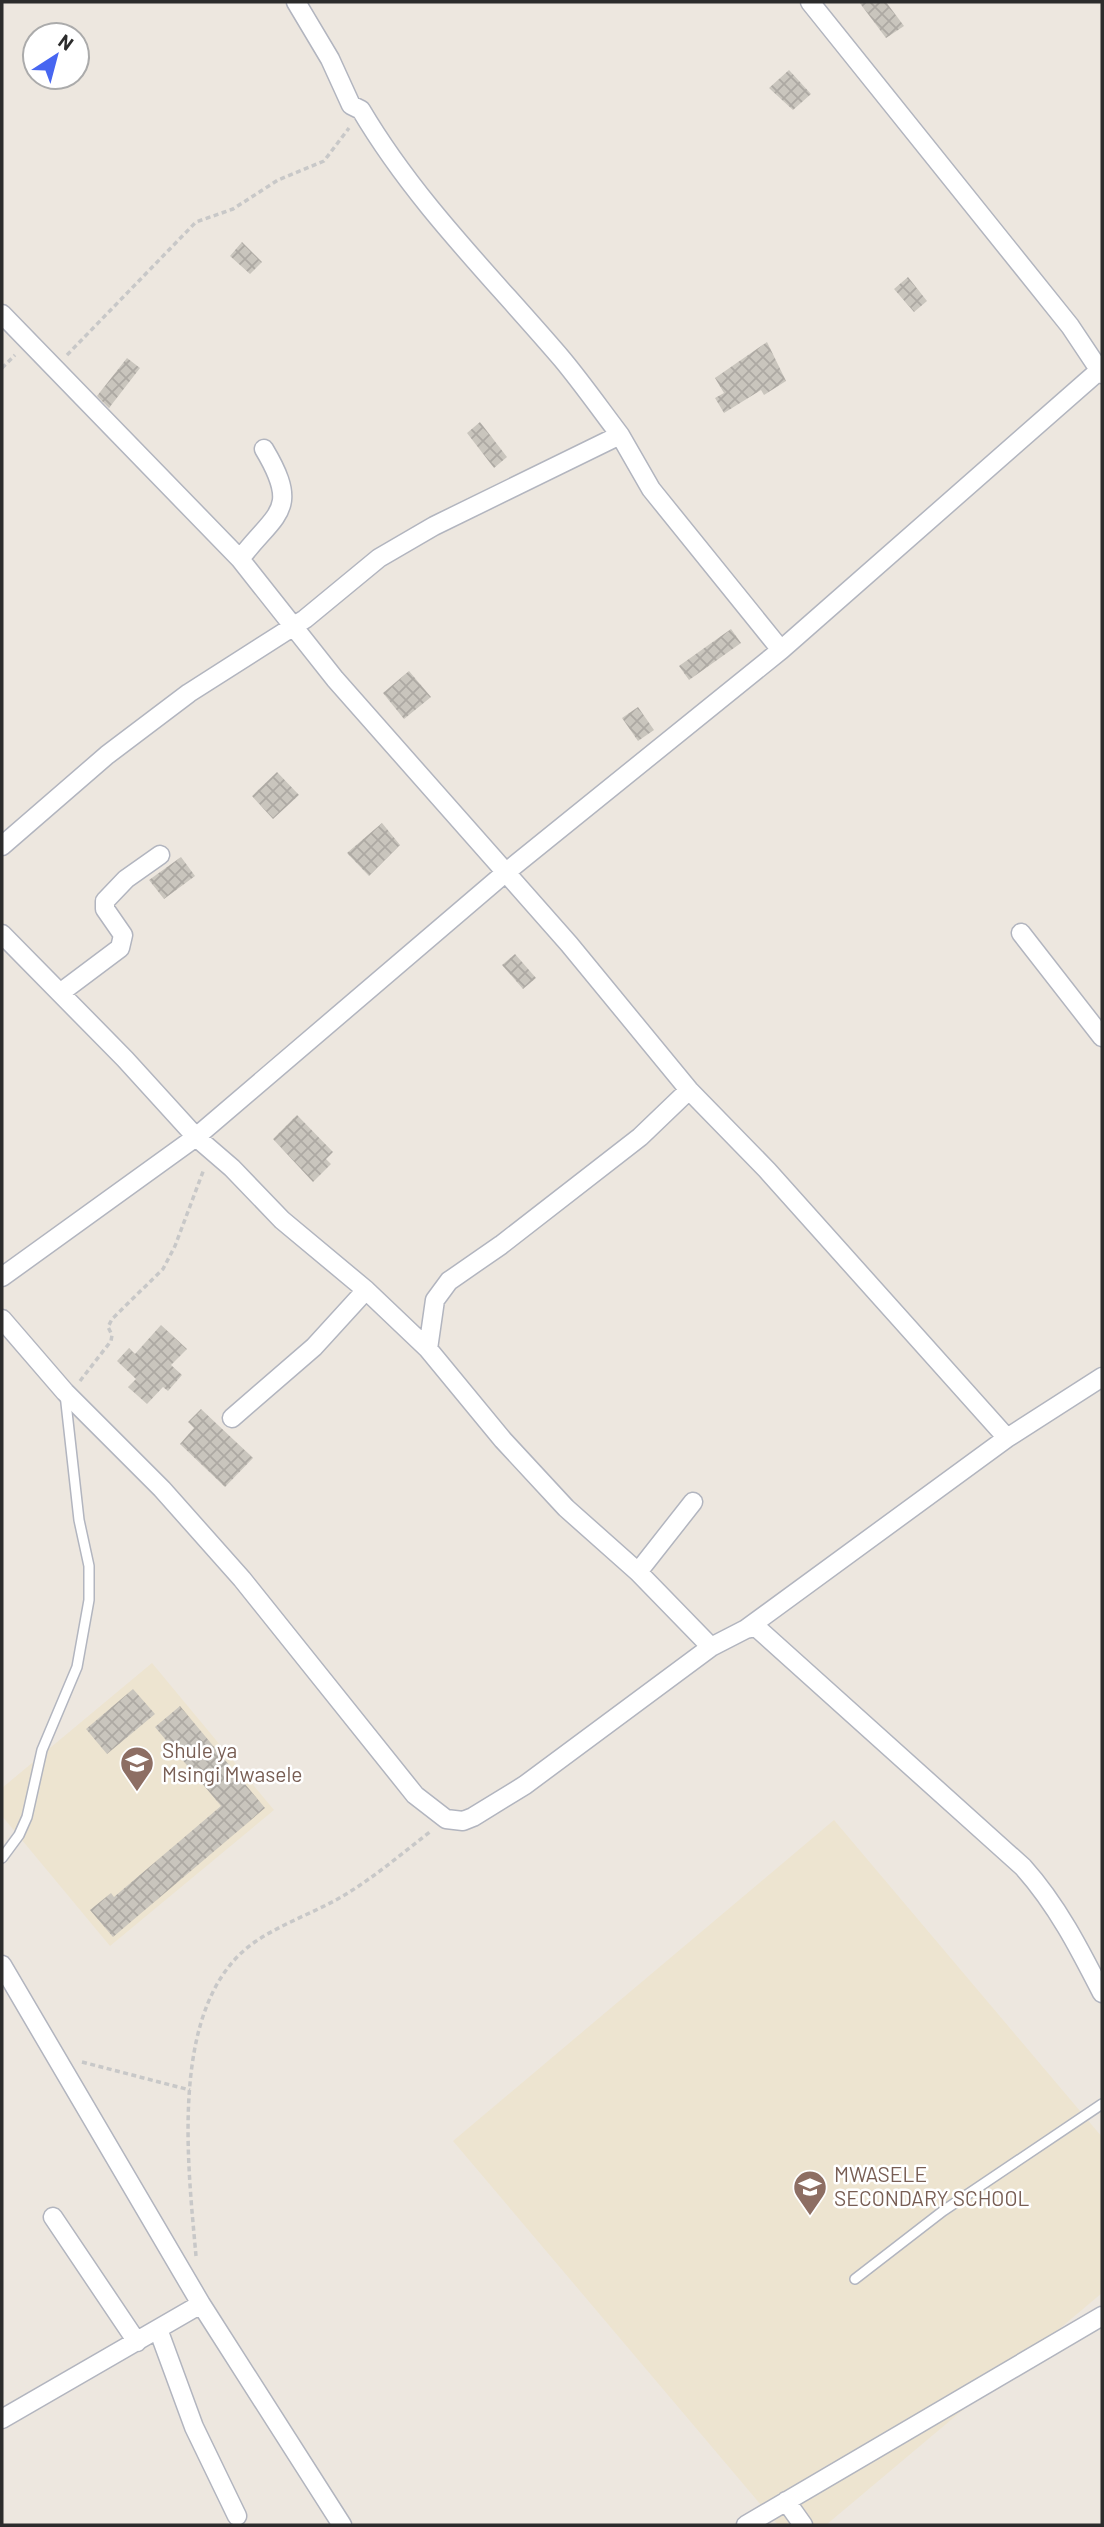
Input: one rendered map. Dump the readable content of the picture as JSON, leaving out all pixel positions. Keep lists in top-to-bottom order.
{
  "places": {
    "school or university": ["Shule ya Msingi Mwasele", "MWASELE SECONDARY SCHOOL"]
  },
  "north": "top right"
}
